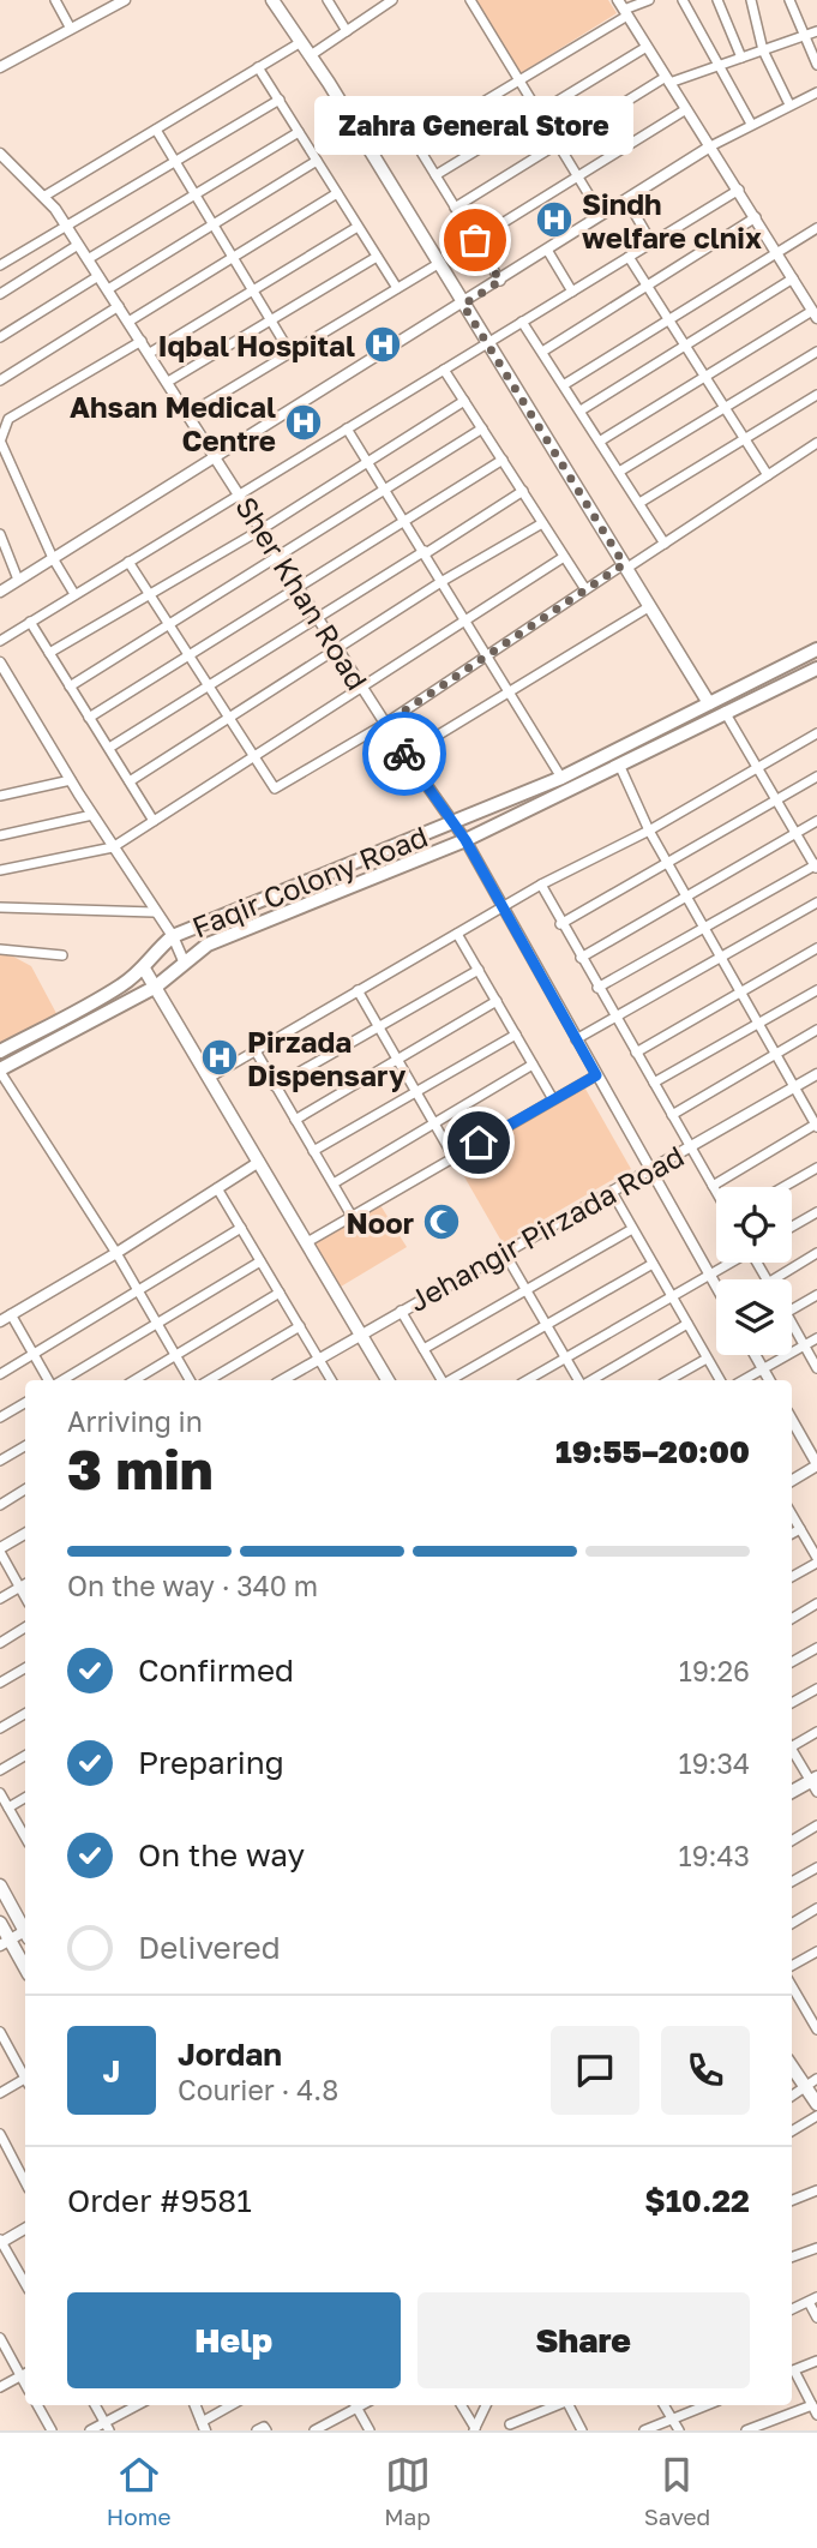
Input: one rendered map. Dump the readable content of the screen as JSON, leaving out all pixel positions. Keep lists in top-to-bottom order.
{
  "streets": {
    "main road": ["Faqir Colony Road"],
    "street": ["Sher Khan Road", "Jehangir Pirzada Road"]
  },
  "crossings": [
    ["Sher Khan Road", "Faqir Colony Road"],
    ["Sher Khan Road", "Jehangir Pirzada Road"]
  ],
  "places": {
    "hospital": [
      "Sindh welfare clnix",
      "Iqbal Hospital",
      "Ahsan Medical Centre",
      "Pirzada Dispensary"
    ],
    "other": ["Zahra General Store"],
    "mosque": ["Noor"]
  },
  "page": {
    "bubble": "Zahra General Store",
    "heading": ["3 min", "Arriving in", "19:55–20:00"],
    "panel": [
      "Jordan",
      "Courier · 4.8",
      "Order #9581",
      "$10.22"
    ],
    "bar": "On the way · 340 m",
    "list": [
      ["Confirmed", "19:26"],
      ["Preparing", "19:34"],
      ["On the way", "19:43"],
      "Delivered"
    ],
    "round": "J",
    "buttons": ["Help", "Share"],
    "tabs": ["Home", "Map", "Saved"]
  }
}
